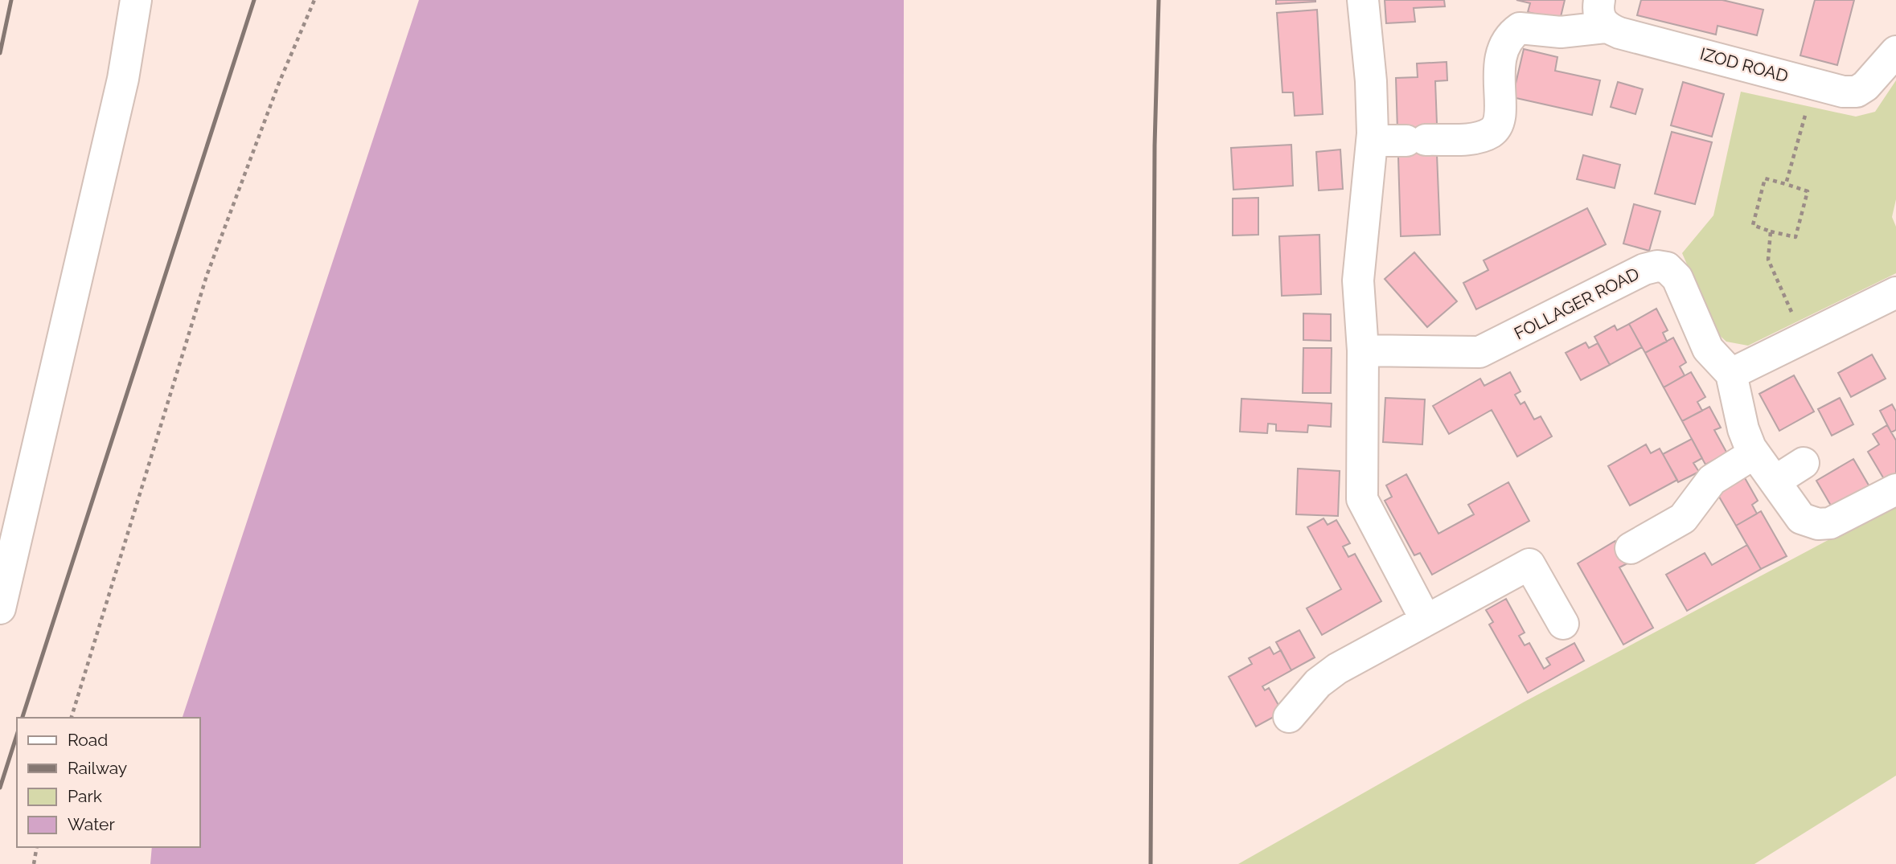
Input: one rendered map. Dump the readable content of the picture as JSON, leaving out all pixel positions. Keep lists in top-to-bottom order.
{
  "streets": {
    "street": ["IZOD ROAD", "FOLLAGER ROAD"]
  },
  "legend": [
    "Road",
    "Railway",
    "Park",
    "Water"
  ]
}
